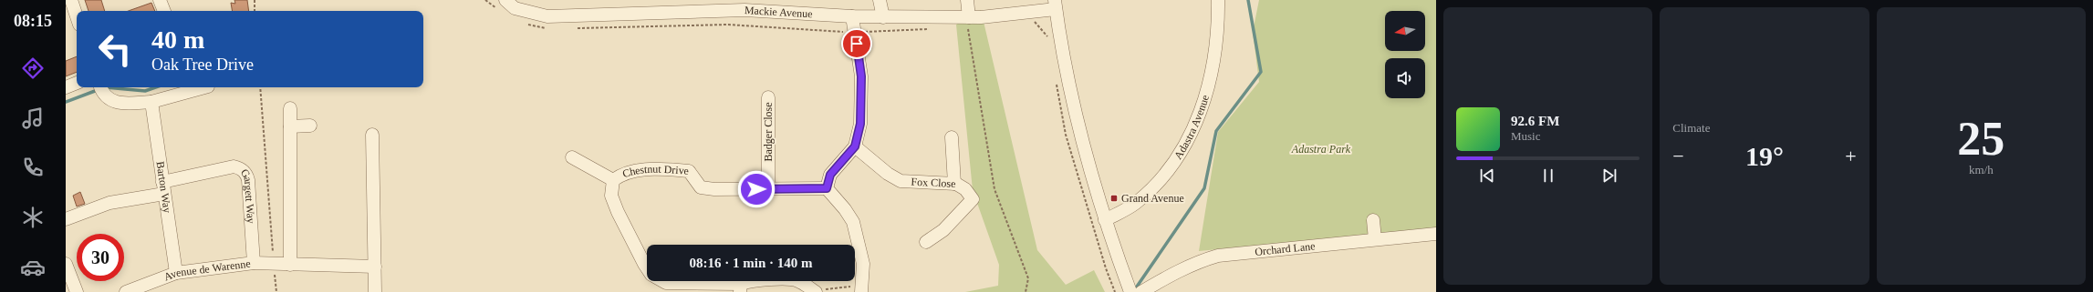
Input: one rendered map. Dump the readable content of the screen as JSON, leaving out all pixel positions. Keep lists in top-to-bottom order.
{
  "streets": {
    "street": [
      "Mackie Avenue",
      "Adastra Avenue",
      "Badger Close",
      "Chestnut Drive",
      "Fox Close",
      "Barton Way",
      "Gargett Way",
      "Orchard Lane",
      "Avenue de Warenne"
    ]
  },
  "crossings": [
    ["Badger Close", "Chestnut Drive"],
    ["Barton Way", "Gargett Way"],
    ["Barton Way", "Avenue de Warenne"],
    ["Gargett Way", "Avenue de Warenne"]
  ],
  "parks": ["Adastra Park"],
  "places": {
    "transit": ["Grand Avenue"]
  },
  "north": "left",
  "page": {
    "tabs": "08:15",
    "tile": [
      "Climate",
      ["25", "km/h"]
    ],
    "turn": ["40 m", "Oak Tree Drive"],
    "song": ["92.6 FM", "Music"],
    "heat": ["−", "19°", "+"],
    "limit": "30",
    "trip": "08:16 · 1 min · 140 m"
  }
}
